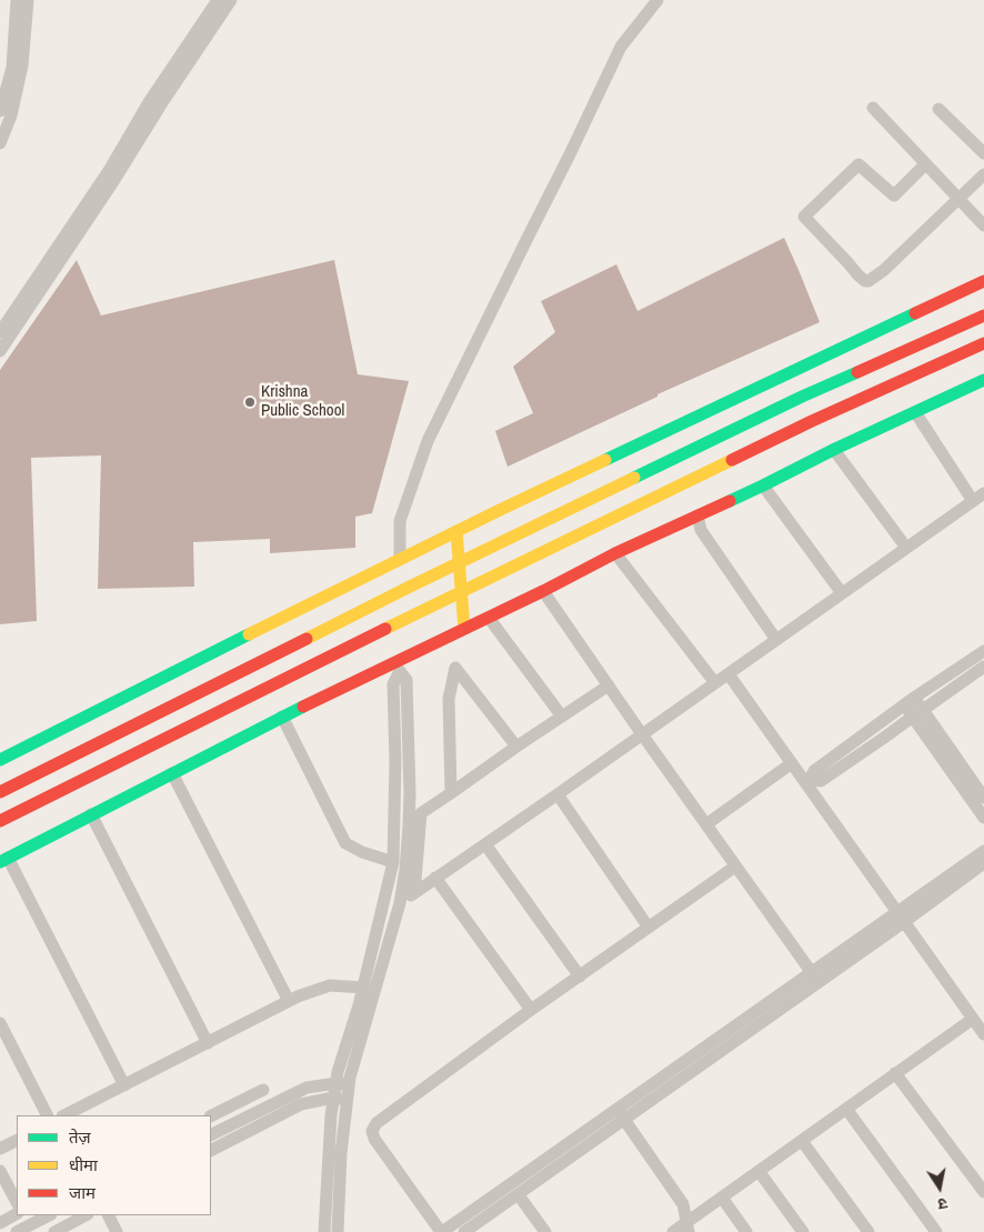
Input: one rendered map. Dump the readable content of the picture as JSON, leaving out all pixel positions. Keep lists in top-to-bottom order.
{
  "places": ["Krishna Public School"],
  "legend": ["तेज़", "धीमा", "जाम"],
  "north": "bottom"
}
